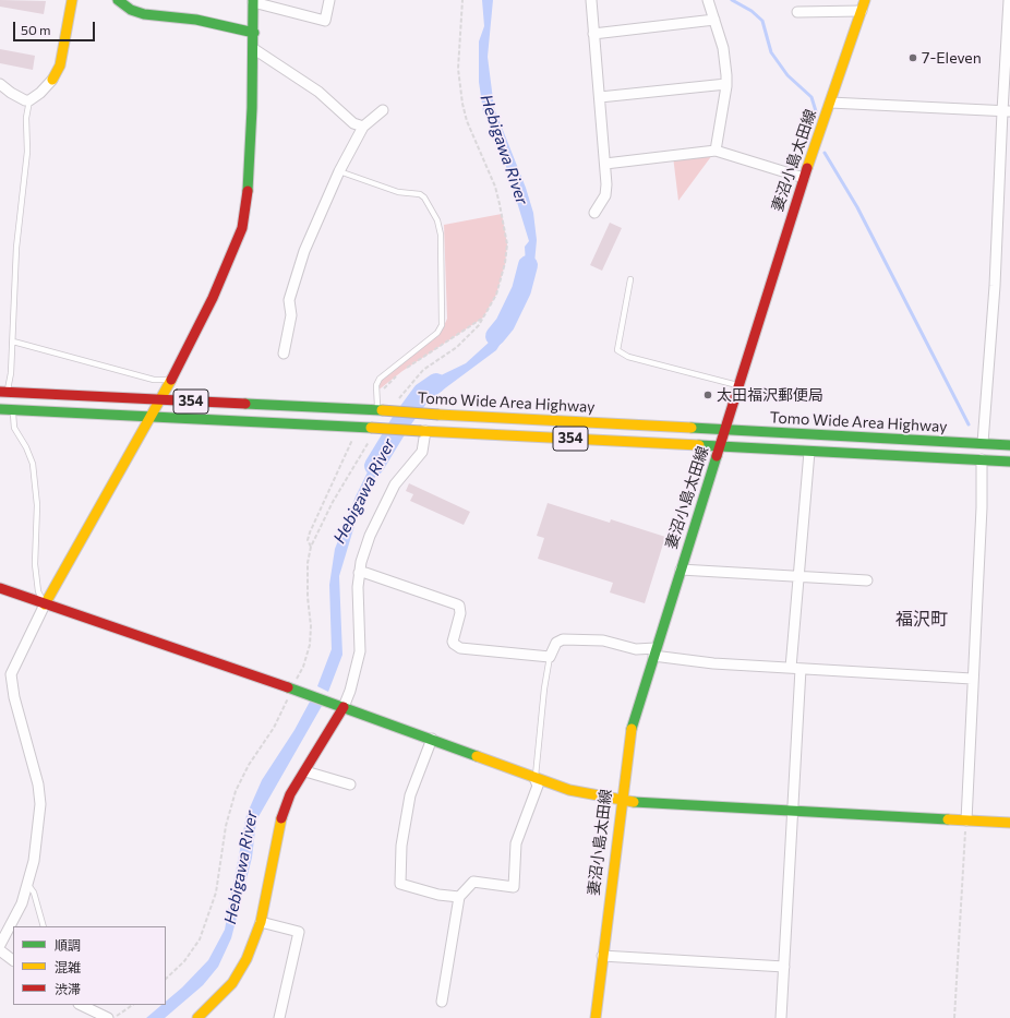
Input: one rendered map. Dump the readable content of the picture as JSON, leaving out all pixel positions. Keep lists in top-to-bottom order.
{
  "streets": {
    "main road": ["妻沼小島太田線", "354", "Tomo Wide Area Highway"]
  },
  "crossings": [
    ["妻沼小島太田線", "Tomo Wide Area Highway"]
  ],
  "districts": ["福沢町"],
  "water": ["Hebigawa River"],
  "places": ["7-Eleven", "太田福沢郵便局"],
  "legend": ["順調", "混雑", "渋滞"],
  "scale_bar": "50 m"
}
